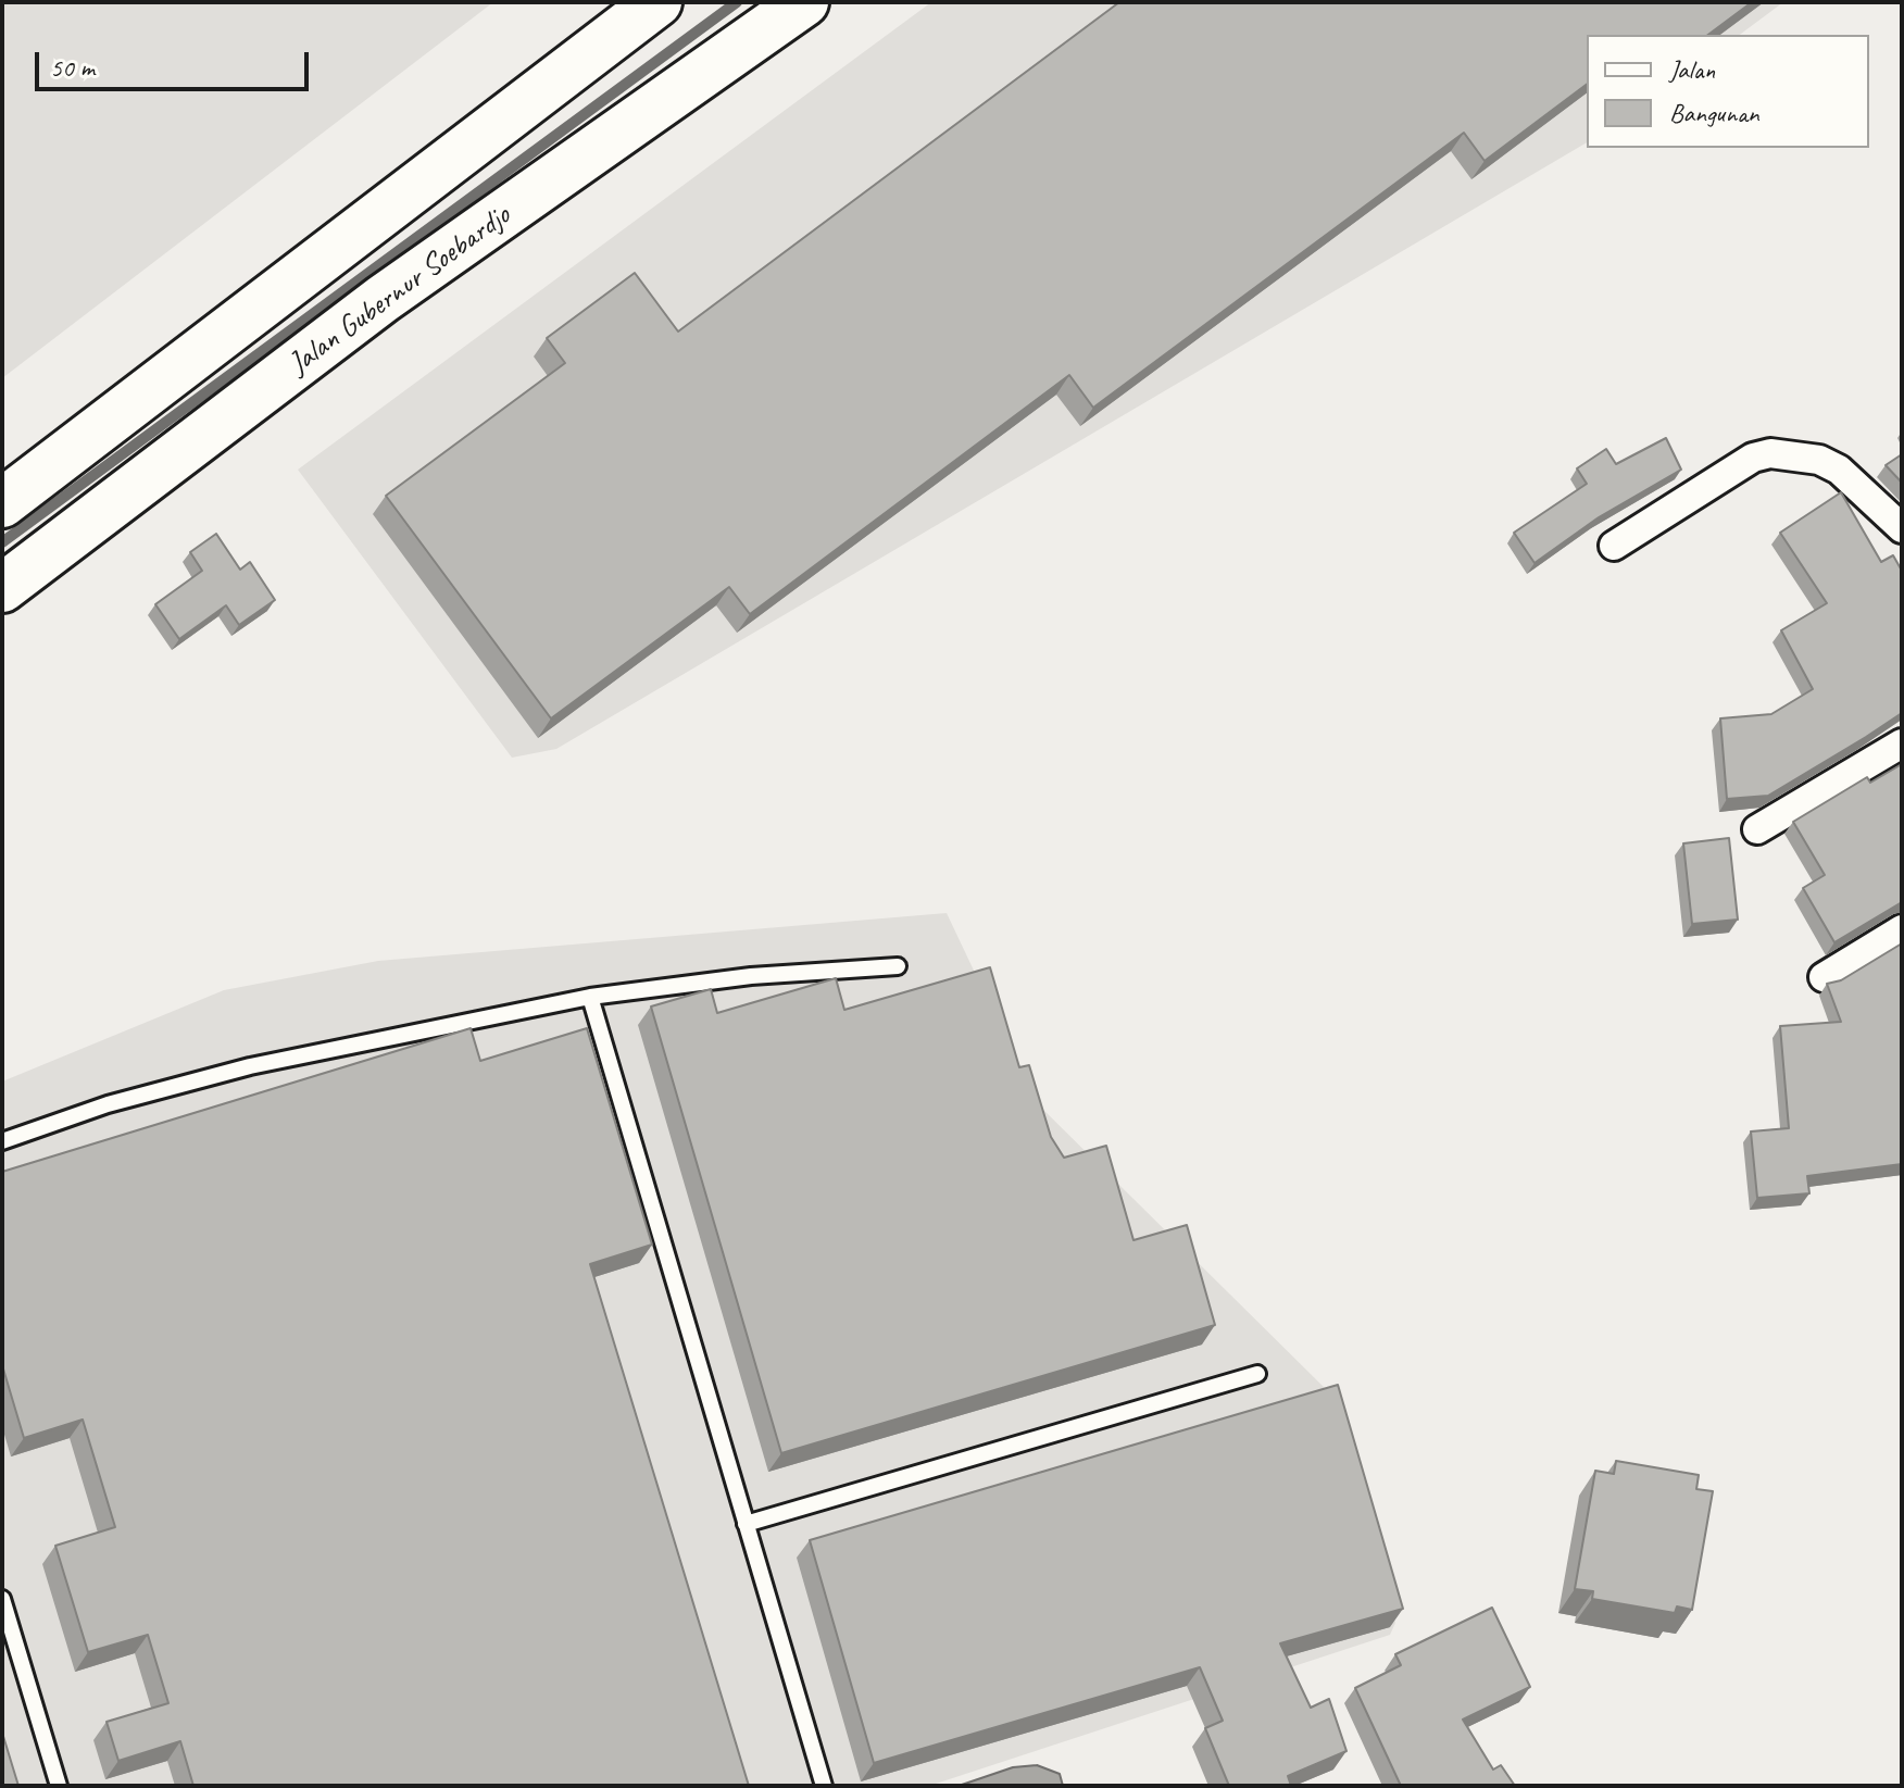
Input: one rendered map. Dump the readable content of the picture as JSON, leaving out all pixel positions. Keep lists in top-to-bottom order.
{
  "streets": {
    "highway": ["Jalan Gubernur Soebardjo"]
  },
  "legend": ["Jalan", "Bangunan"],
  "scale_bar": "50 m"
}
